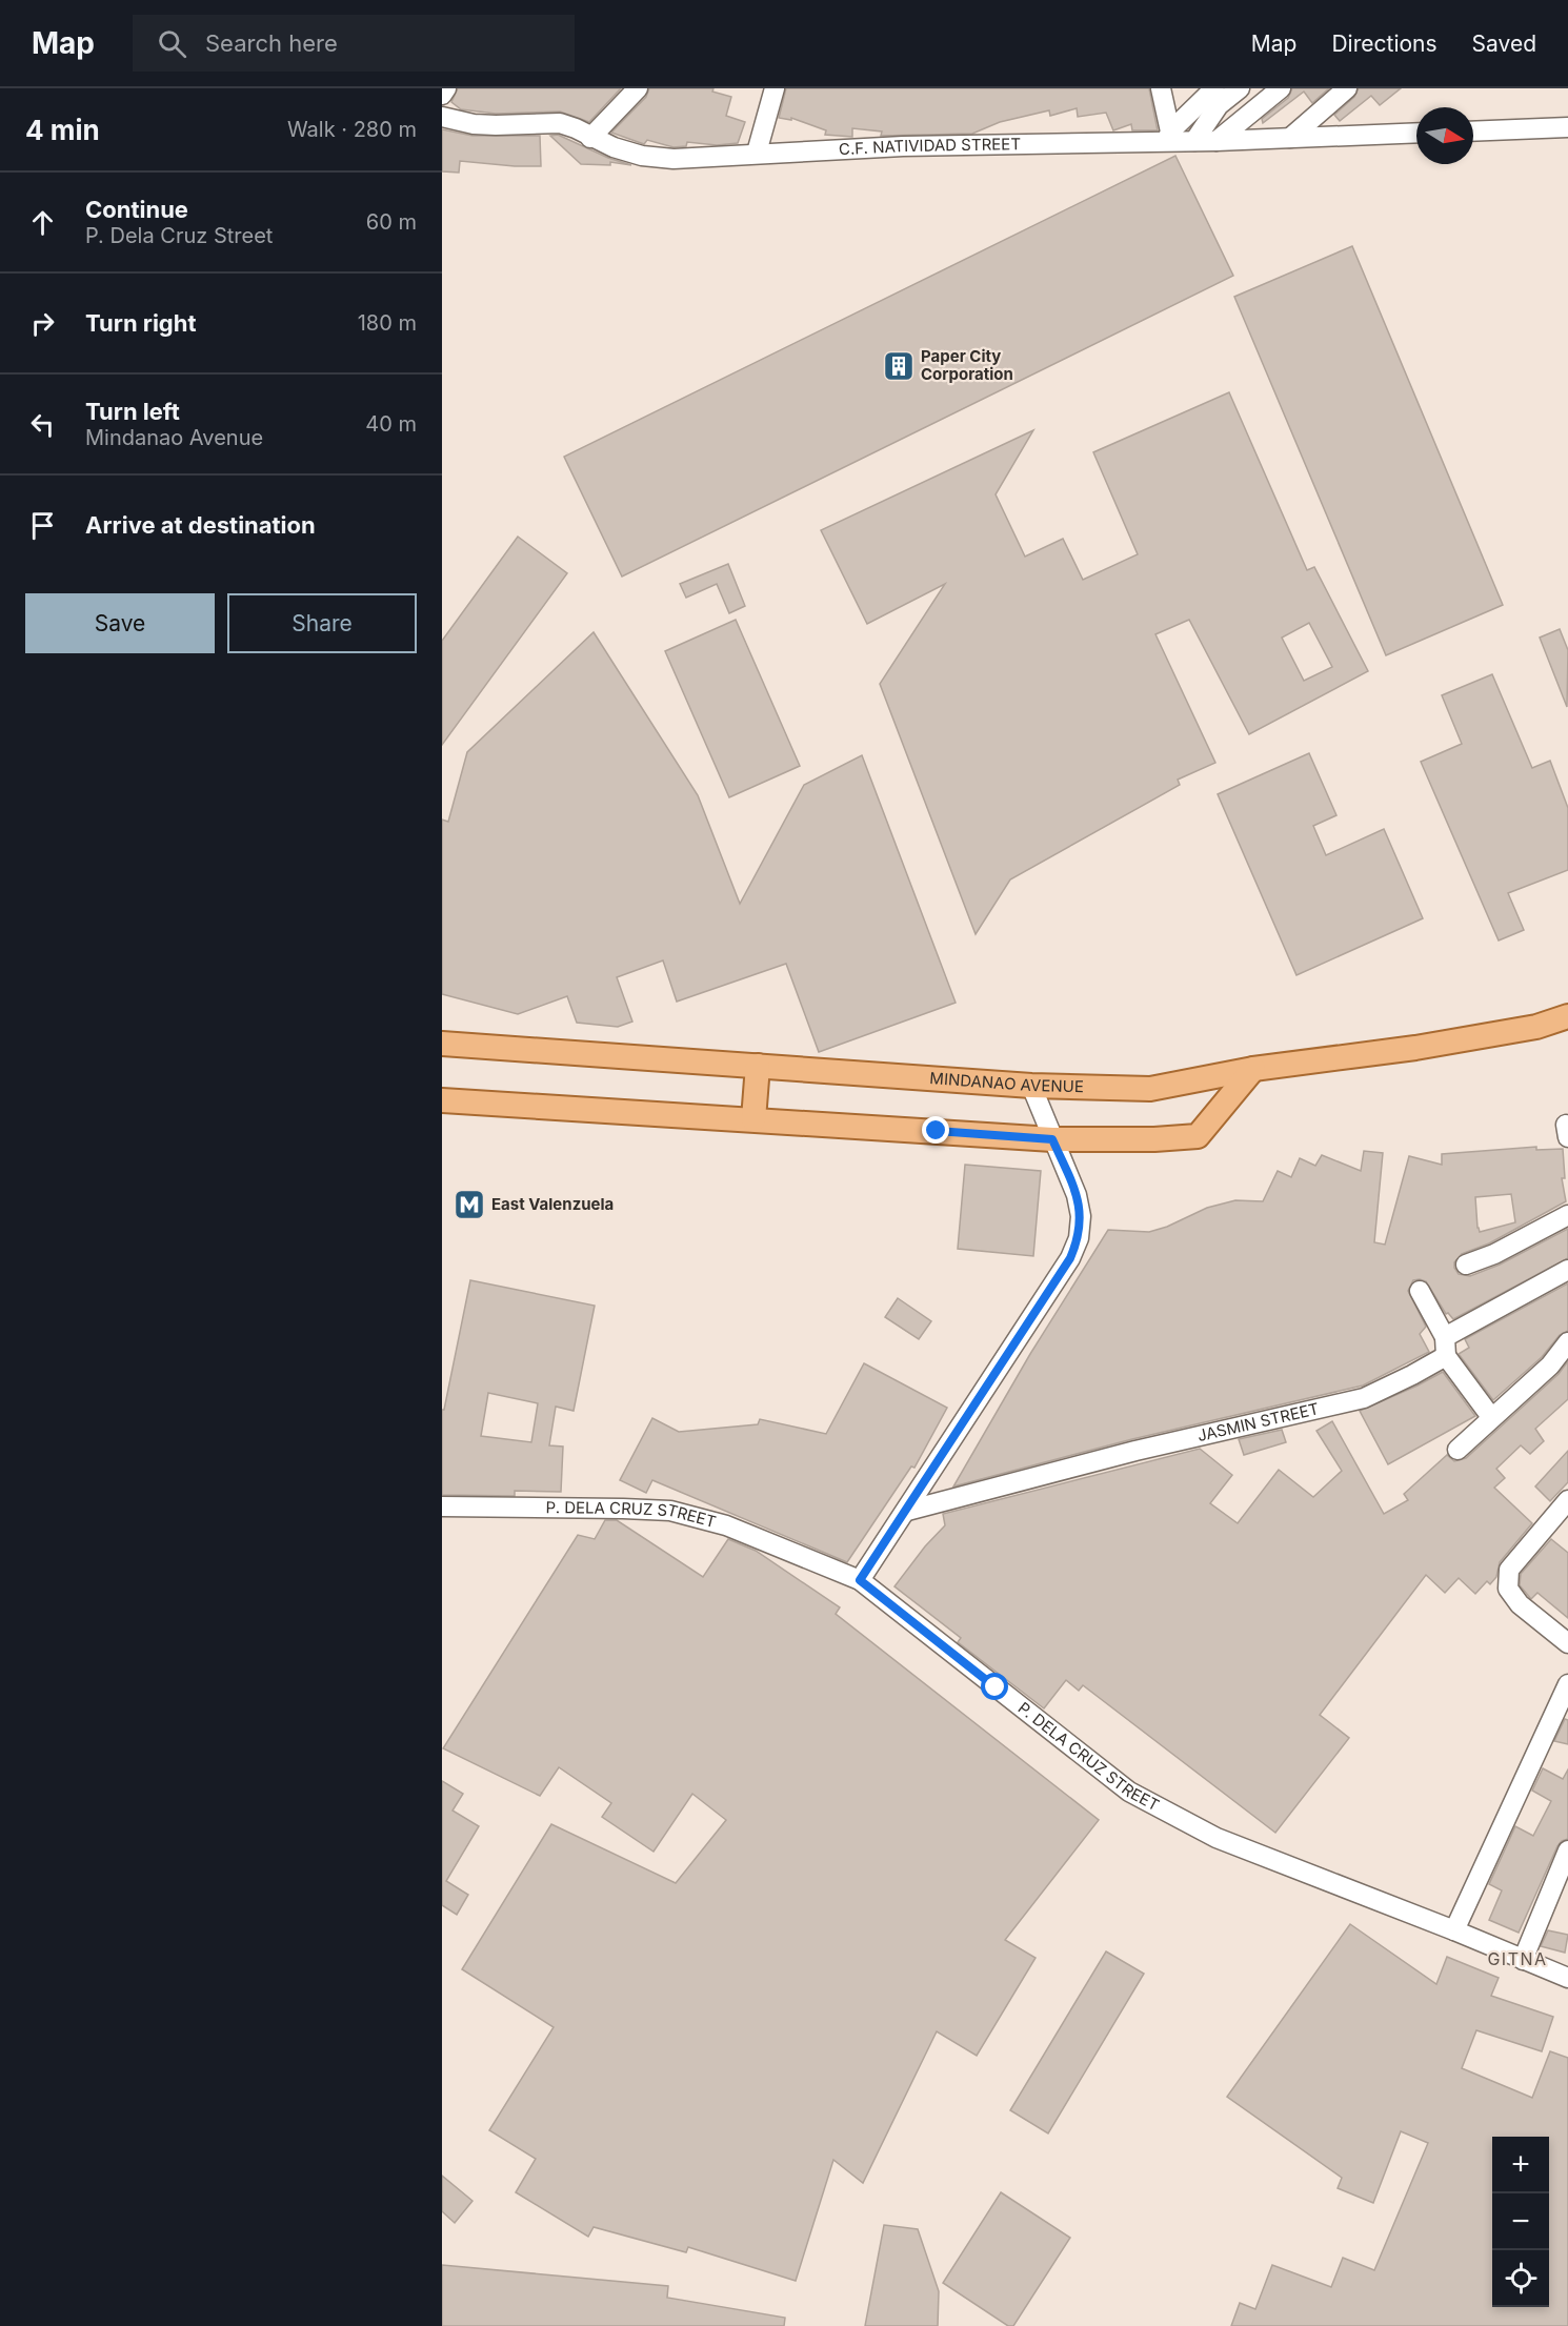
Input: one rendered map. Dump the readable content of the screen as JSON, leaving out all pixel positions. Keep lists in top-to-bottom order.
{
  "streets": {
    "main road": ["MINDANAO AVENUE"],
    "street": ["C.F. NATIVIDAD STREET", "JASMIN STREET", "P. DELA CRUZ STREET"]
  },
  "districts": ["GITNA"],
  "places": {
    "building": ["Paper City Corporation"],
    "metro station": ["East Valenzuela"]
  },
  "north": "right",
  "page": {
    "header": "Map",
    "search": "Search here",
    "nav": ["Map", "Directions", "Saved"],
    "heading": ["4 min", "Walk · 280 m"],
    "list": [
      ["Continue", "P. Dela Cruz Street", "60 m"],
      ["Turn right", "180 m"],
      ["Turn left", "Mindanao Avenue", "40 m"],
      "Arrive at destination"
    ],
    "buttons": ["Save", "Share"],
    "map_buttons": ["+", "−"]
  }
}
